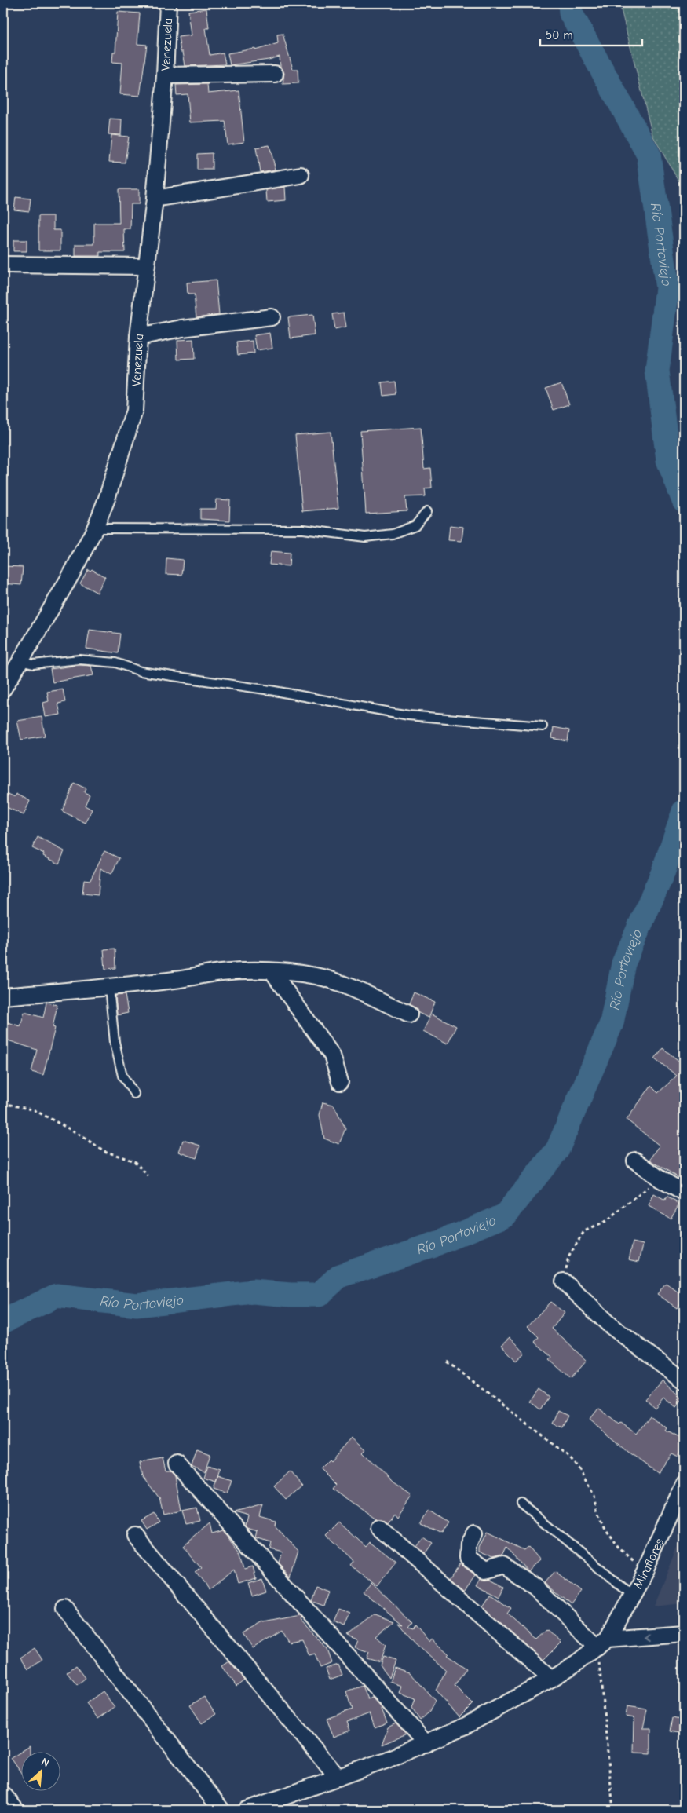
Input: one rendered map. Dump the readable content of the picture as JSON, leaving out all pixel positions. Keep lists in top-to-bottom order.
{
  "streets": {
    "street": ["Venezuela", "Miraflores"]
  },
  "water": ["Río Portoviejo"],
  "scale_bar": "50 m",
  "north": "top right"
}
